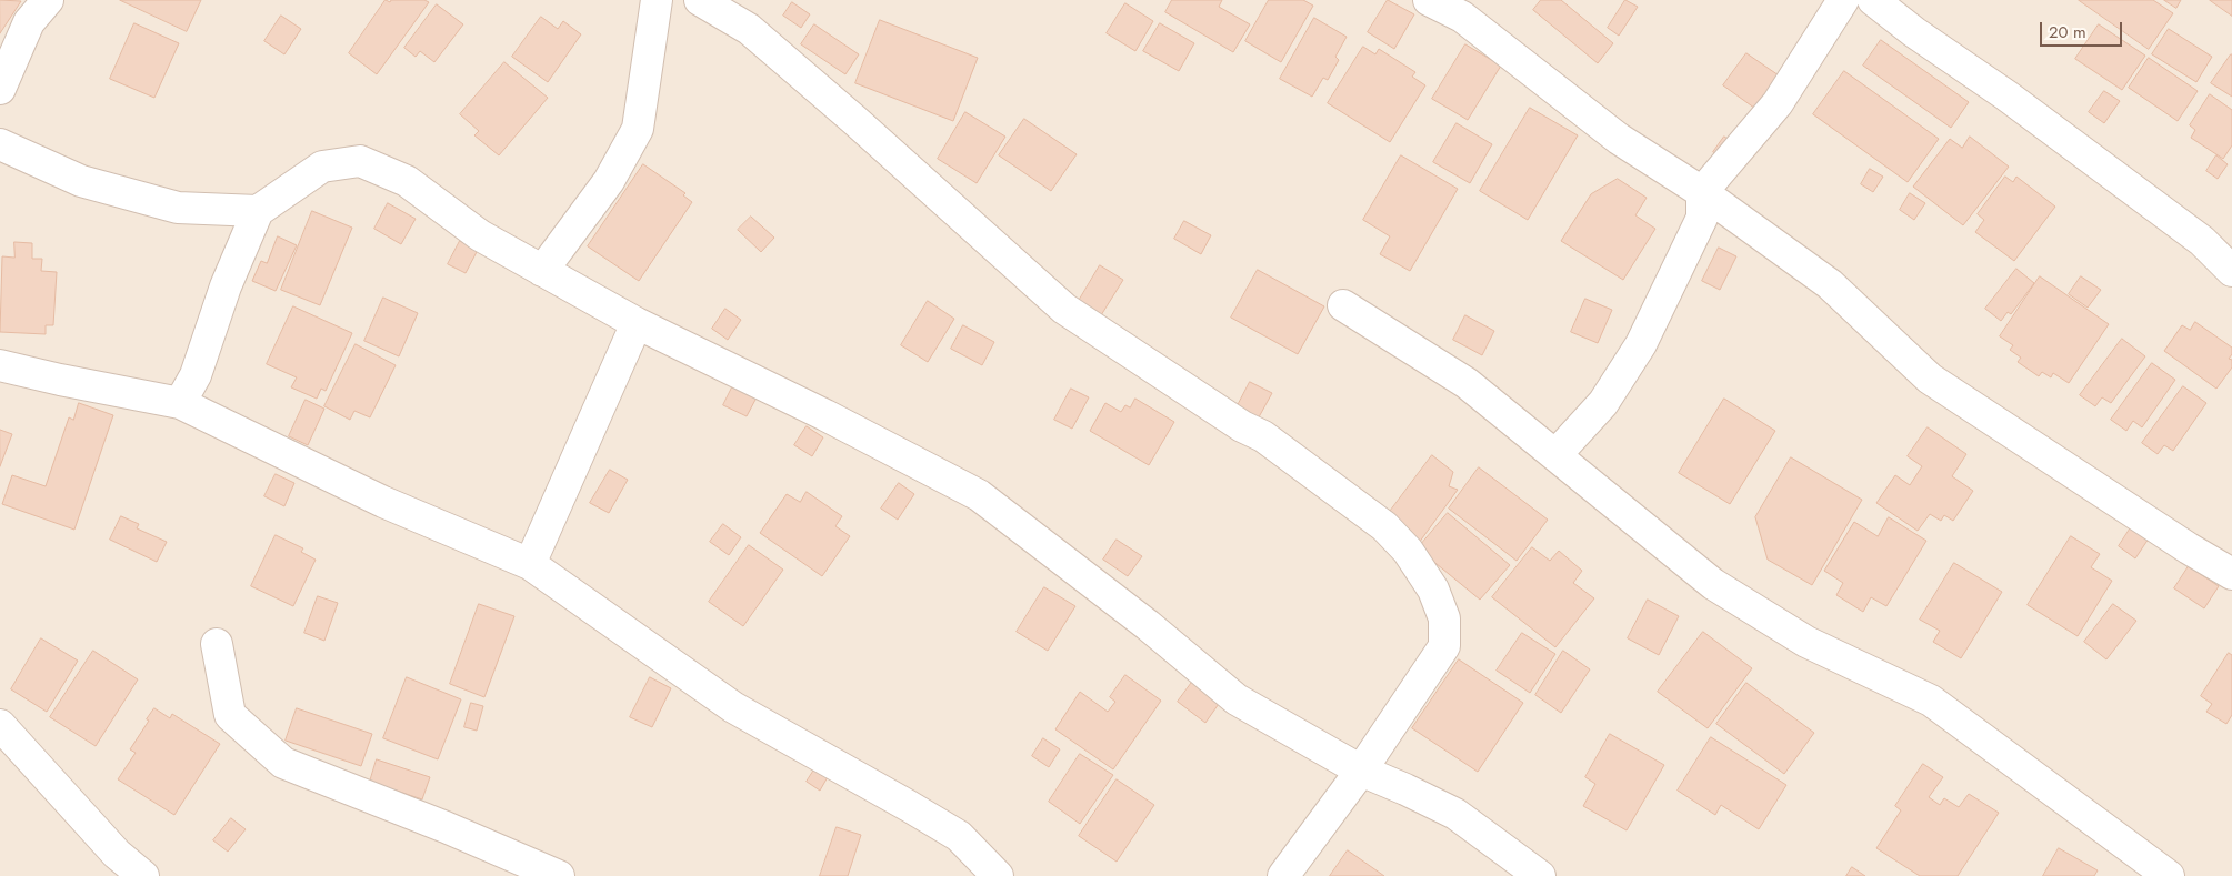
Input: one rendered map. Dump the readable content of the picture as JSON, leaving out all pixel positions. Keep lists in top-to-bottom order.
{
  "scale_bar": "20 m"
}
